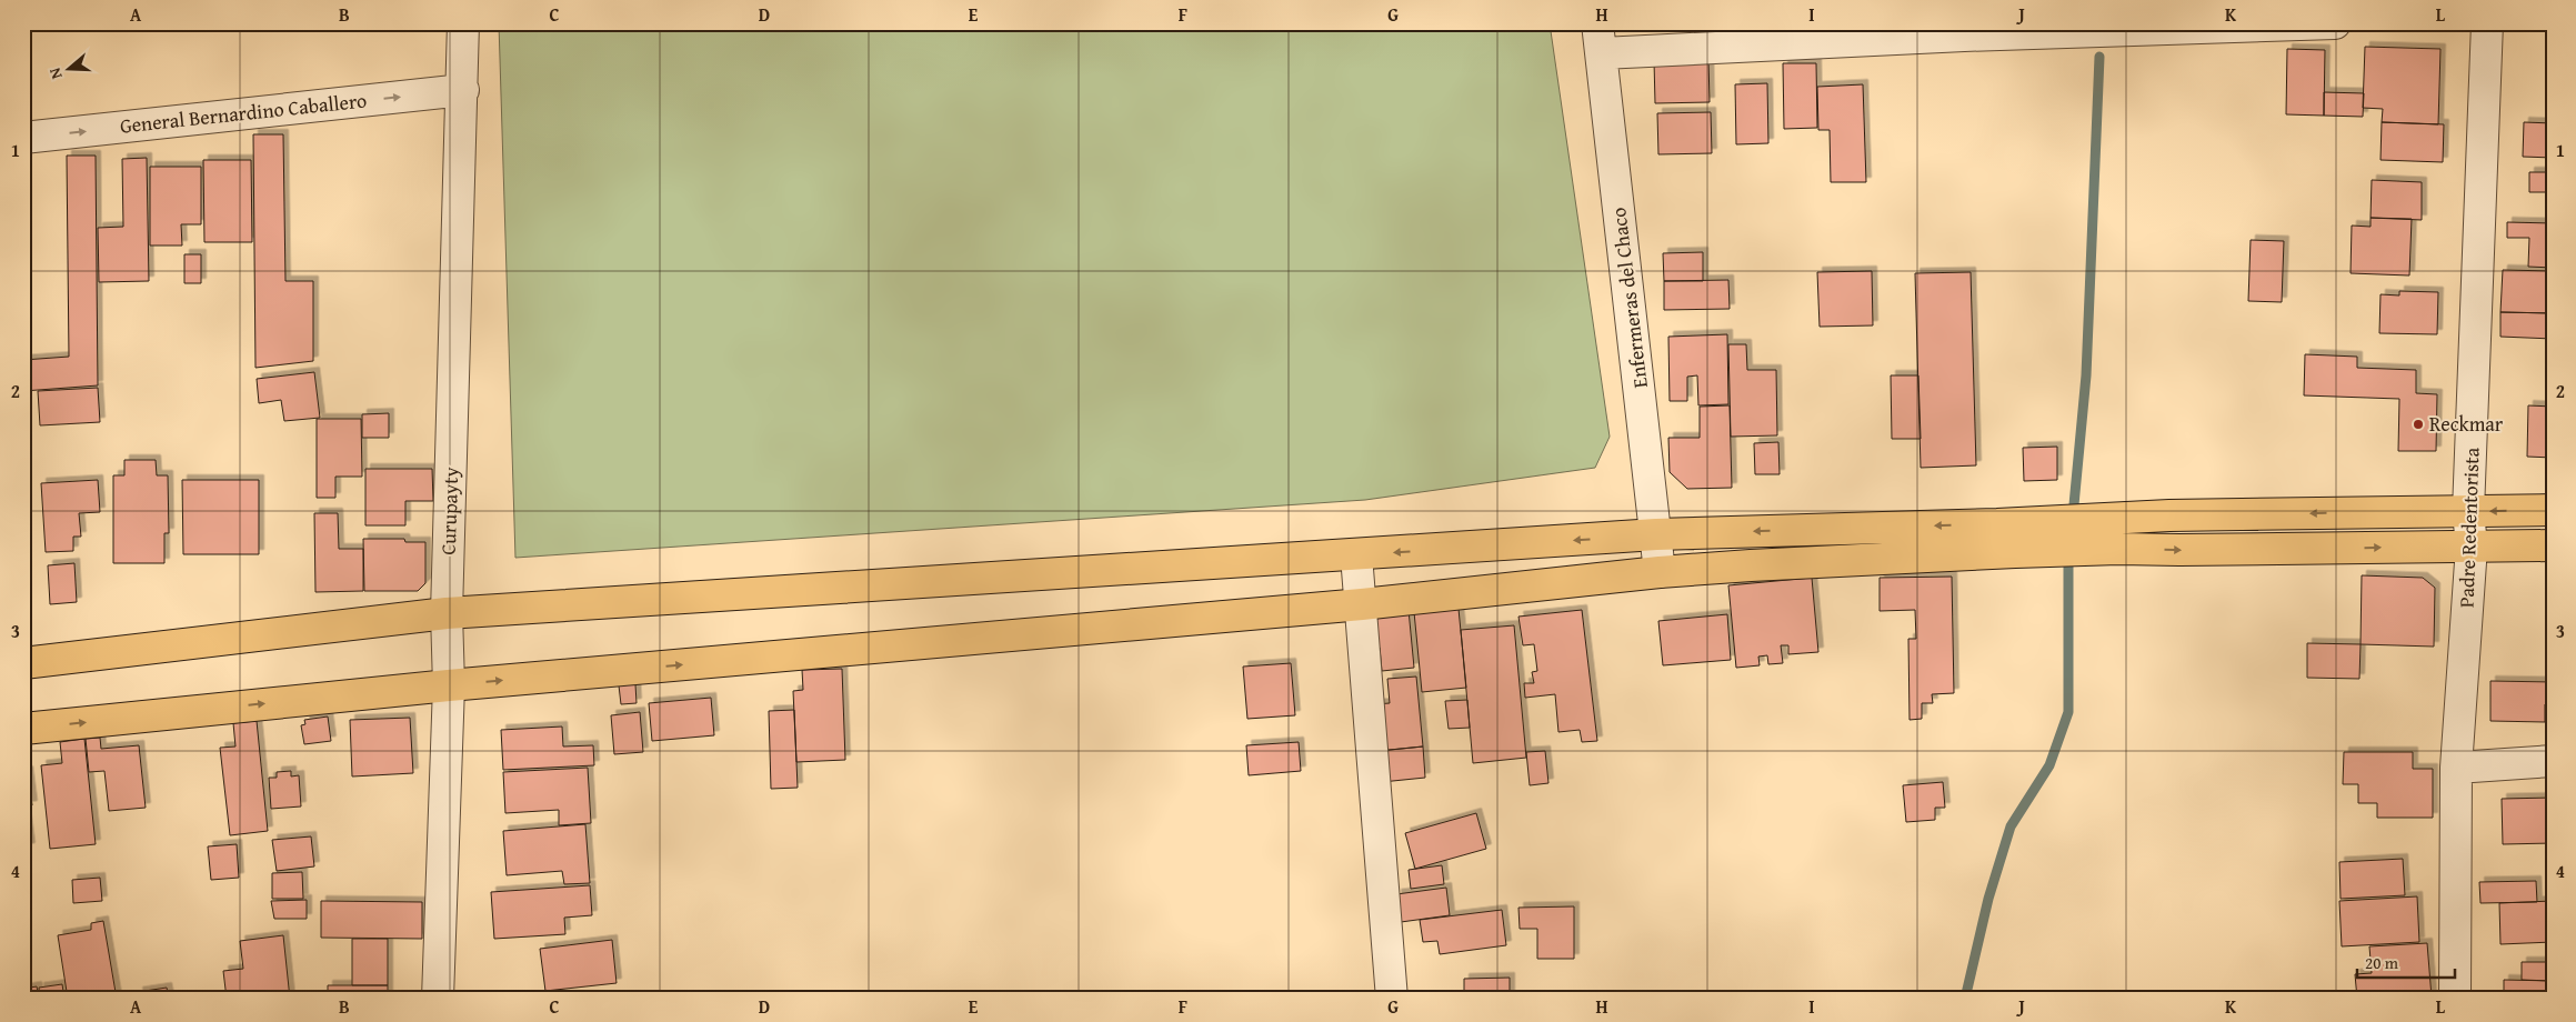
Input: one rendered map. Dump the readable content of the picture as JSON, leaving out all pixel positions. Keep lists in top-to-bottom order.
{
  "streets": {
    "street": [
      "General Bernardino Caballero",
      "Enfermeras del Chaco",
      "Curupayty",
      "Padre Redentorista"
    ]
  },
  "crossings": [
    ["General Bernardino Caballero", "Curupayty"]
  ],
  "one_way": ["General Bernardino Caballero"],
  "places": ["Reckmar"],
  "scale_bar": "20 m",
  "north": "left",
  "grid": {
    "columns": [
      "A",
      "B",
      "C",
      "D",
      "E",
      "F",
      "G",
      "H",
      "I",
      "J",
      "K",
      "L"
    ],
    "rows": [
      "1",
      "2",
      "3",
      "4"
    ]
  }
}
